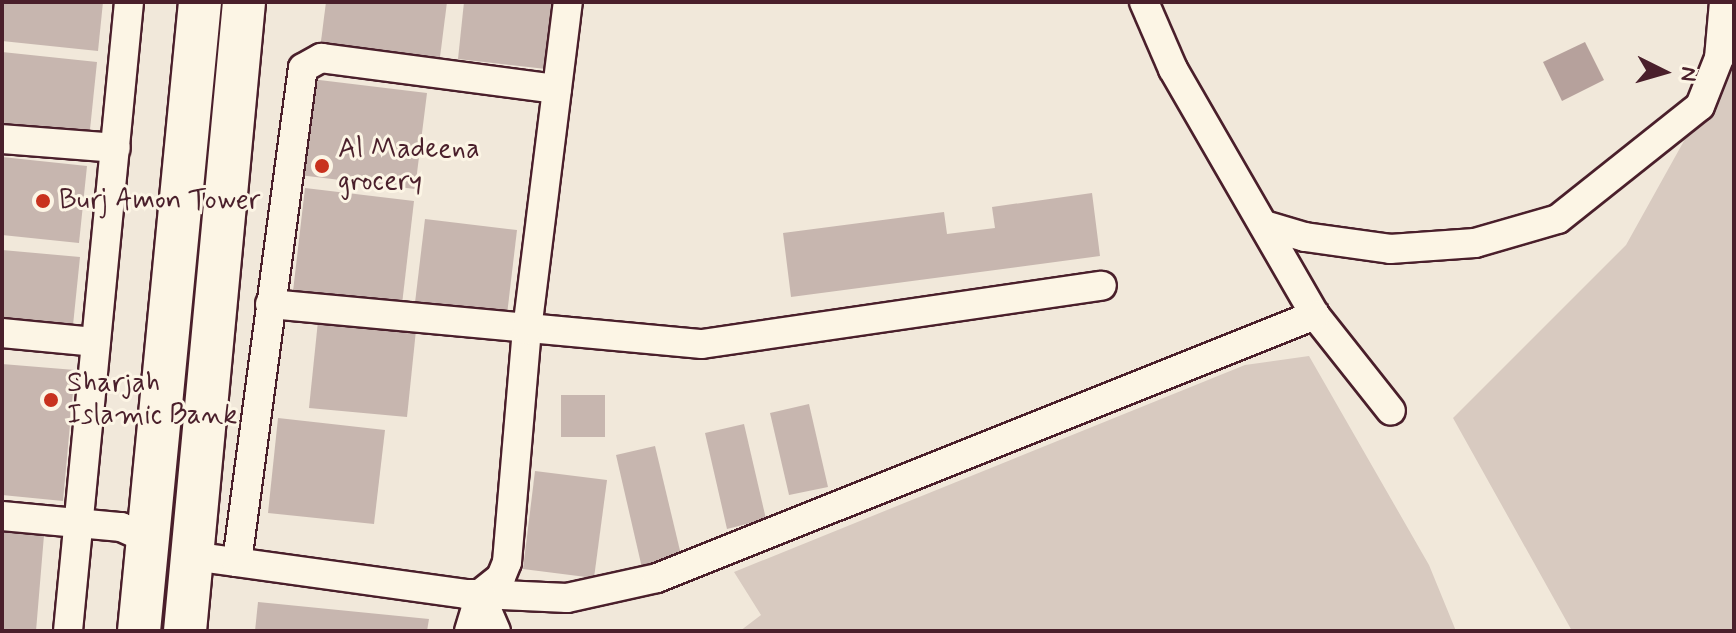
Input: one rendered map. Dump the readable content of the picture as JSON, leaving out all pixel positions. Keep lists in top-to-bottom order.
{
  "places": ["Al Madeena grocery", "Burj Amon Tower", "Sharjah Islamic Bank"],
  "north": "right"
}
